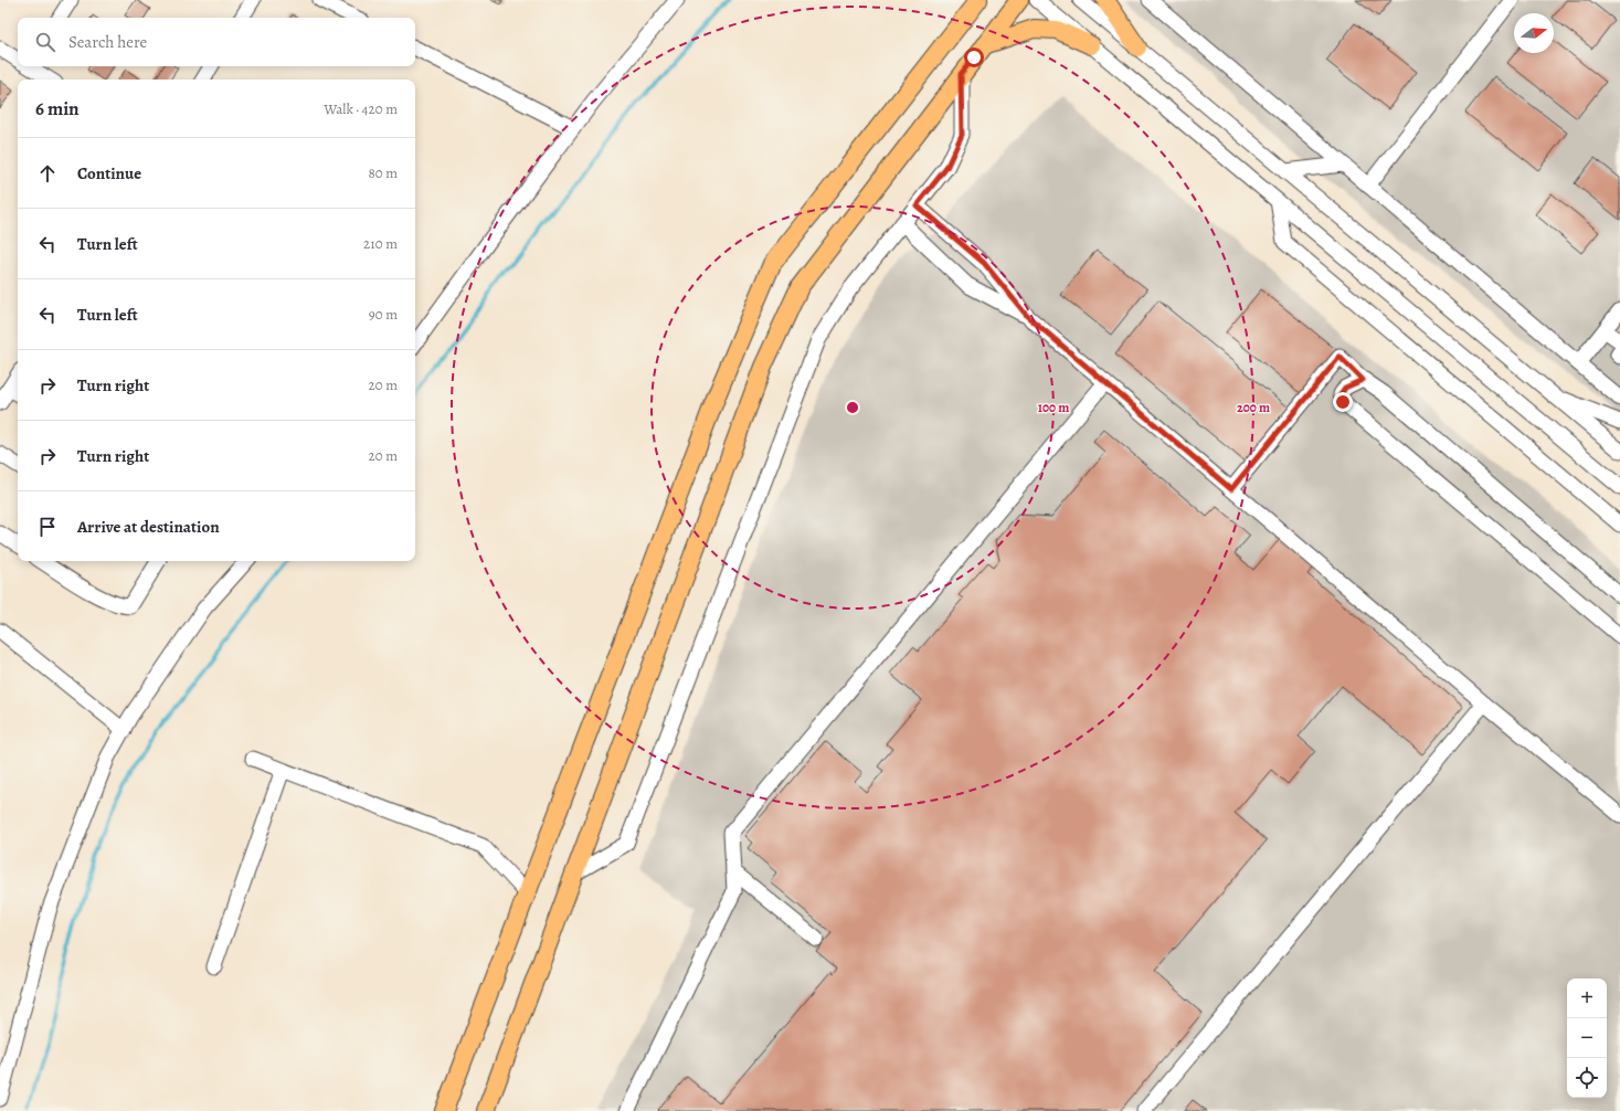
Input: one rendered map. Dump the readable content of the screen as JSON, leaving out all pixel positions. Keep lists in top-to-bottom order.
{
  "north": "right",
  "page": {
    "search": "Search here",
    "heading": ["6 min", "Walk · 420 m"],
    "list": [
      ["Continue", "80 m"],
      ["Turn left", "210 m"],
      ["Turn left", "90 m"],
      ["Turn right", "20 m"],
      ["Turn right", "20 m"],
      "Arrive at destination"
    ],
    "map_buttons": ["+", "−"]
  },
  "rings": ["100 m", "200 m"]
}
